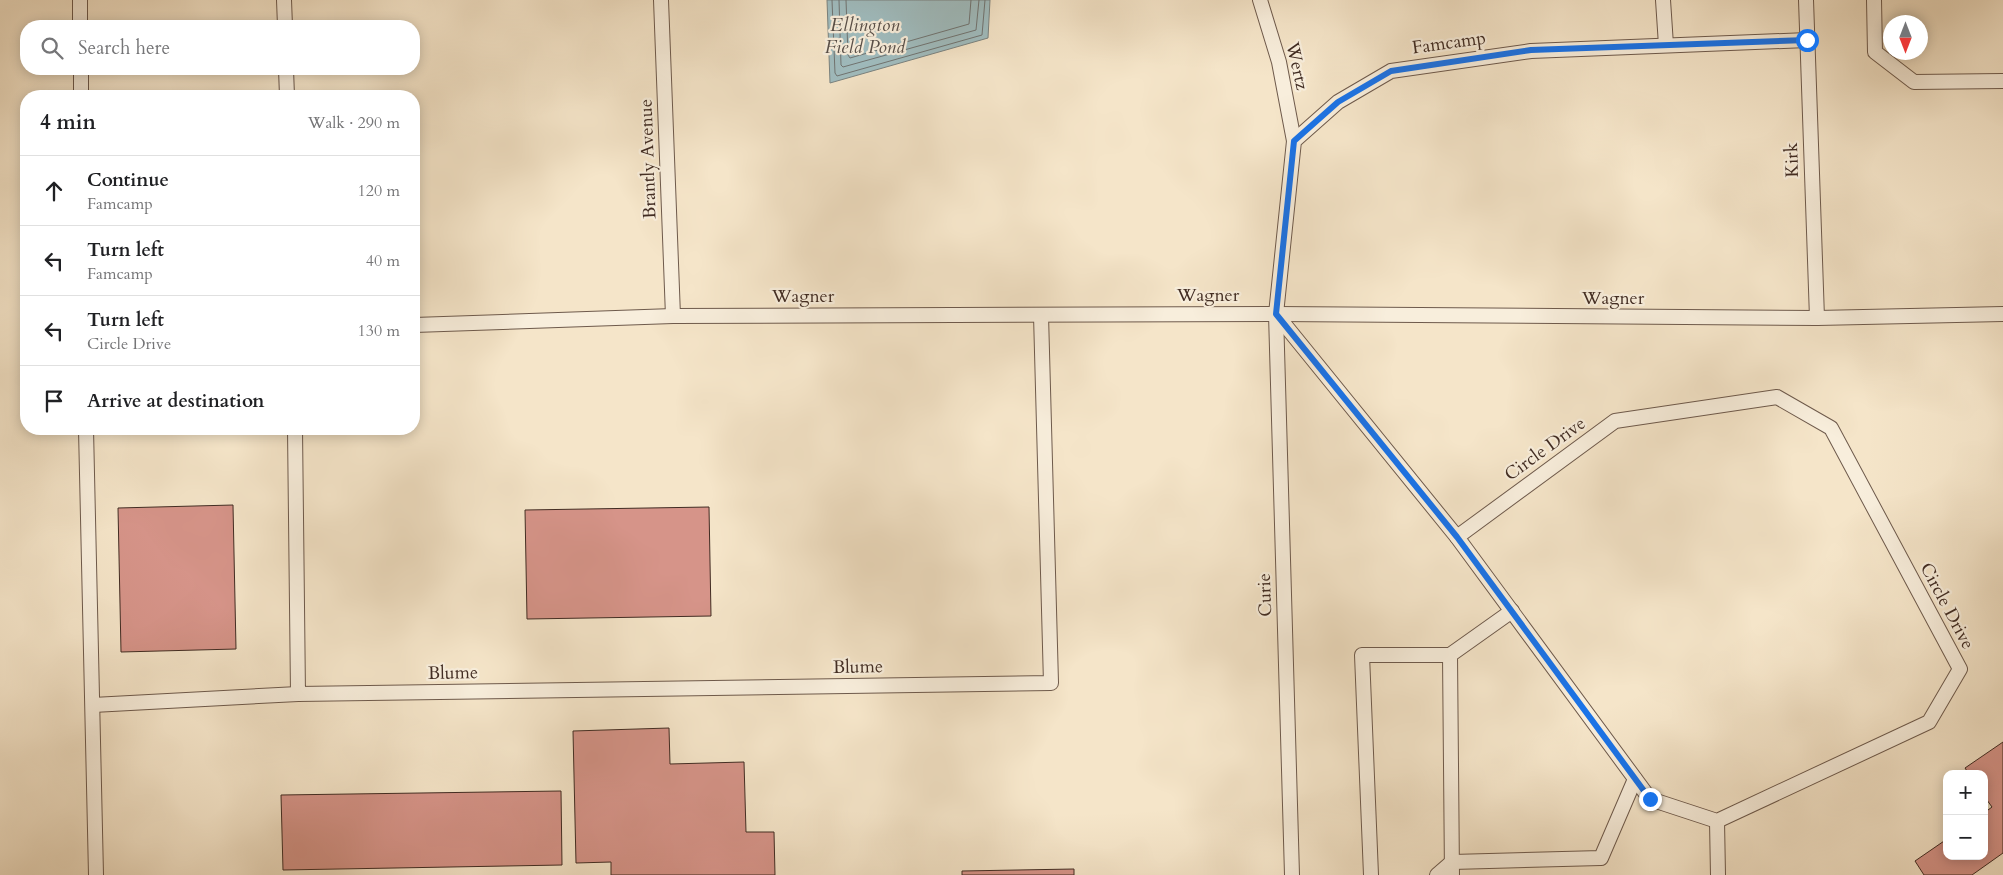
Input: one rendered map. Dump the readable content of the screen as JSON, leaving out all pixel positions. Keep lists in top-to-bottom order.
{
  "streets": {
    "lane": [
      "Famcamp",
      "Wertz",
      "Brantly Avenue",
      "Kirk",
      "Wagner",
      "Circle Drive",
      "Curie",
      "Blume"
    ]
  },
  "crossings": [
    ["Famcamp", "Wertz"],
    ["Famcamp", "Kirk"],
    ["Brantly Avenue", "Wagner"],
    ["Kirk", "Wagner"],
    ["Wagner", "Curie"],
    ["Wagner", "Blume"]
  ],
  "water": ["Ellington Field Pond"],
  "north": "bottom",
  "page": {
    "search": "Search here",
    "heading": ["4 min", "Walk · 290 m"],
    "list": [
      ["Continue", "Famcamp", "120 m"],
      ["Turn left", "Famcamp", "40 m"],
      ["Turn left", "Circle Drive", "130 m"],
      "Arrive at destination"
    ],
    "map_buttons": ["+", "−"]
  }
}
